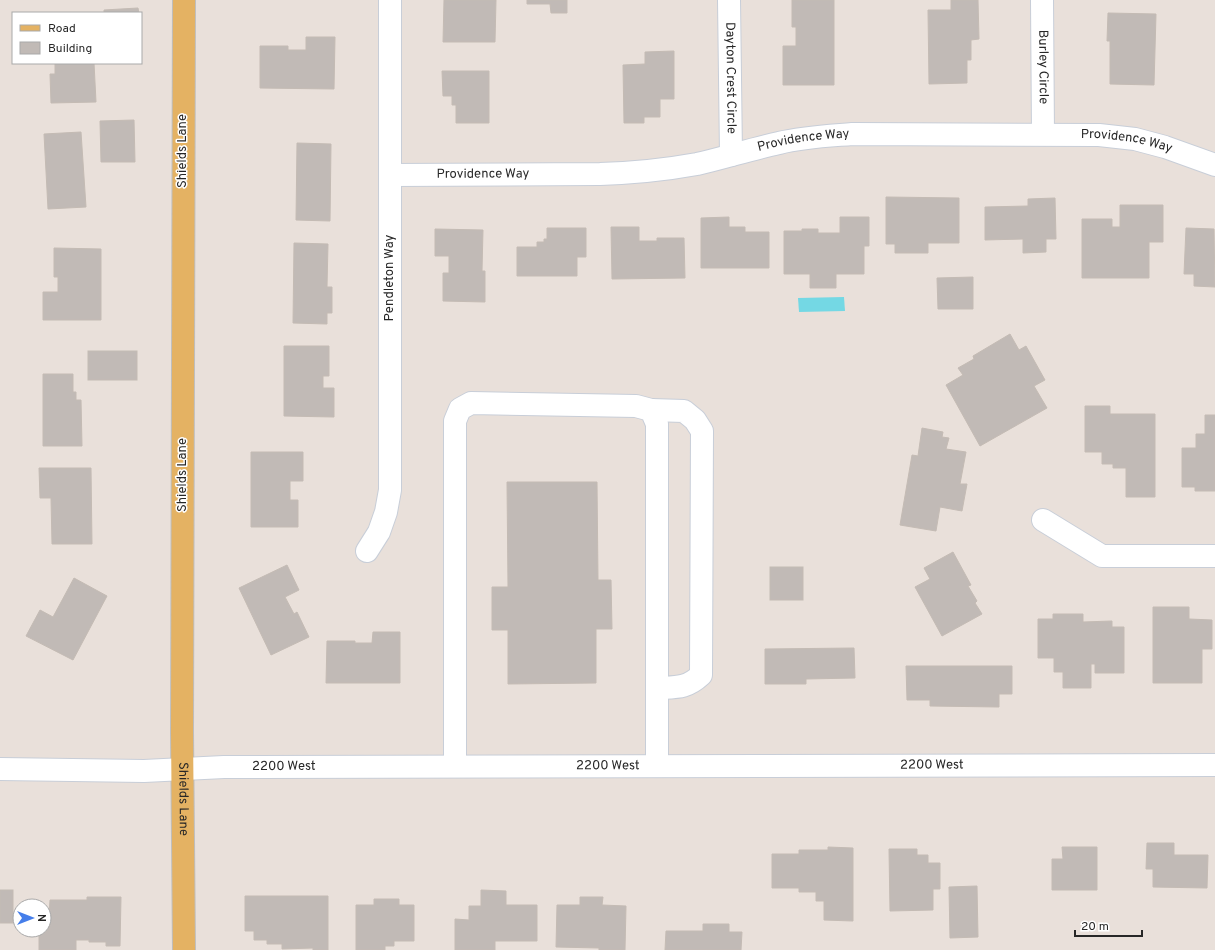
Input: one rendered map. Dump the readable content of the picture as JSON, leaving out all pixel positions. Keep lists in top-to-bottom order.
{
  "streets": {
    "main road": ["Shields Lane"],
    "street": [
      "Burley Circle",
      "Dayton Crest Circle",
      "Providence Way",
      "Pendleton Way",
      "2200 West"
    ]
  },
  "crossings": [
    ["Burley Circle", "Providence Way"],
    ["Dayton Crest Circle", "Providence Way"],
    ["Providence Way", "Pendleton Way"],
    ["Shields Lane", "2200 West"]
  ],
  "legend": ["Road", "Building"],
  "scale_bar": "20 m",
  "north": "right"
}
